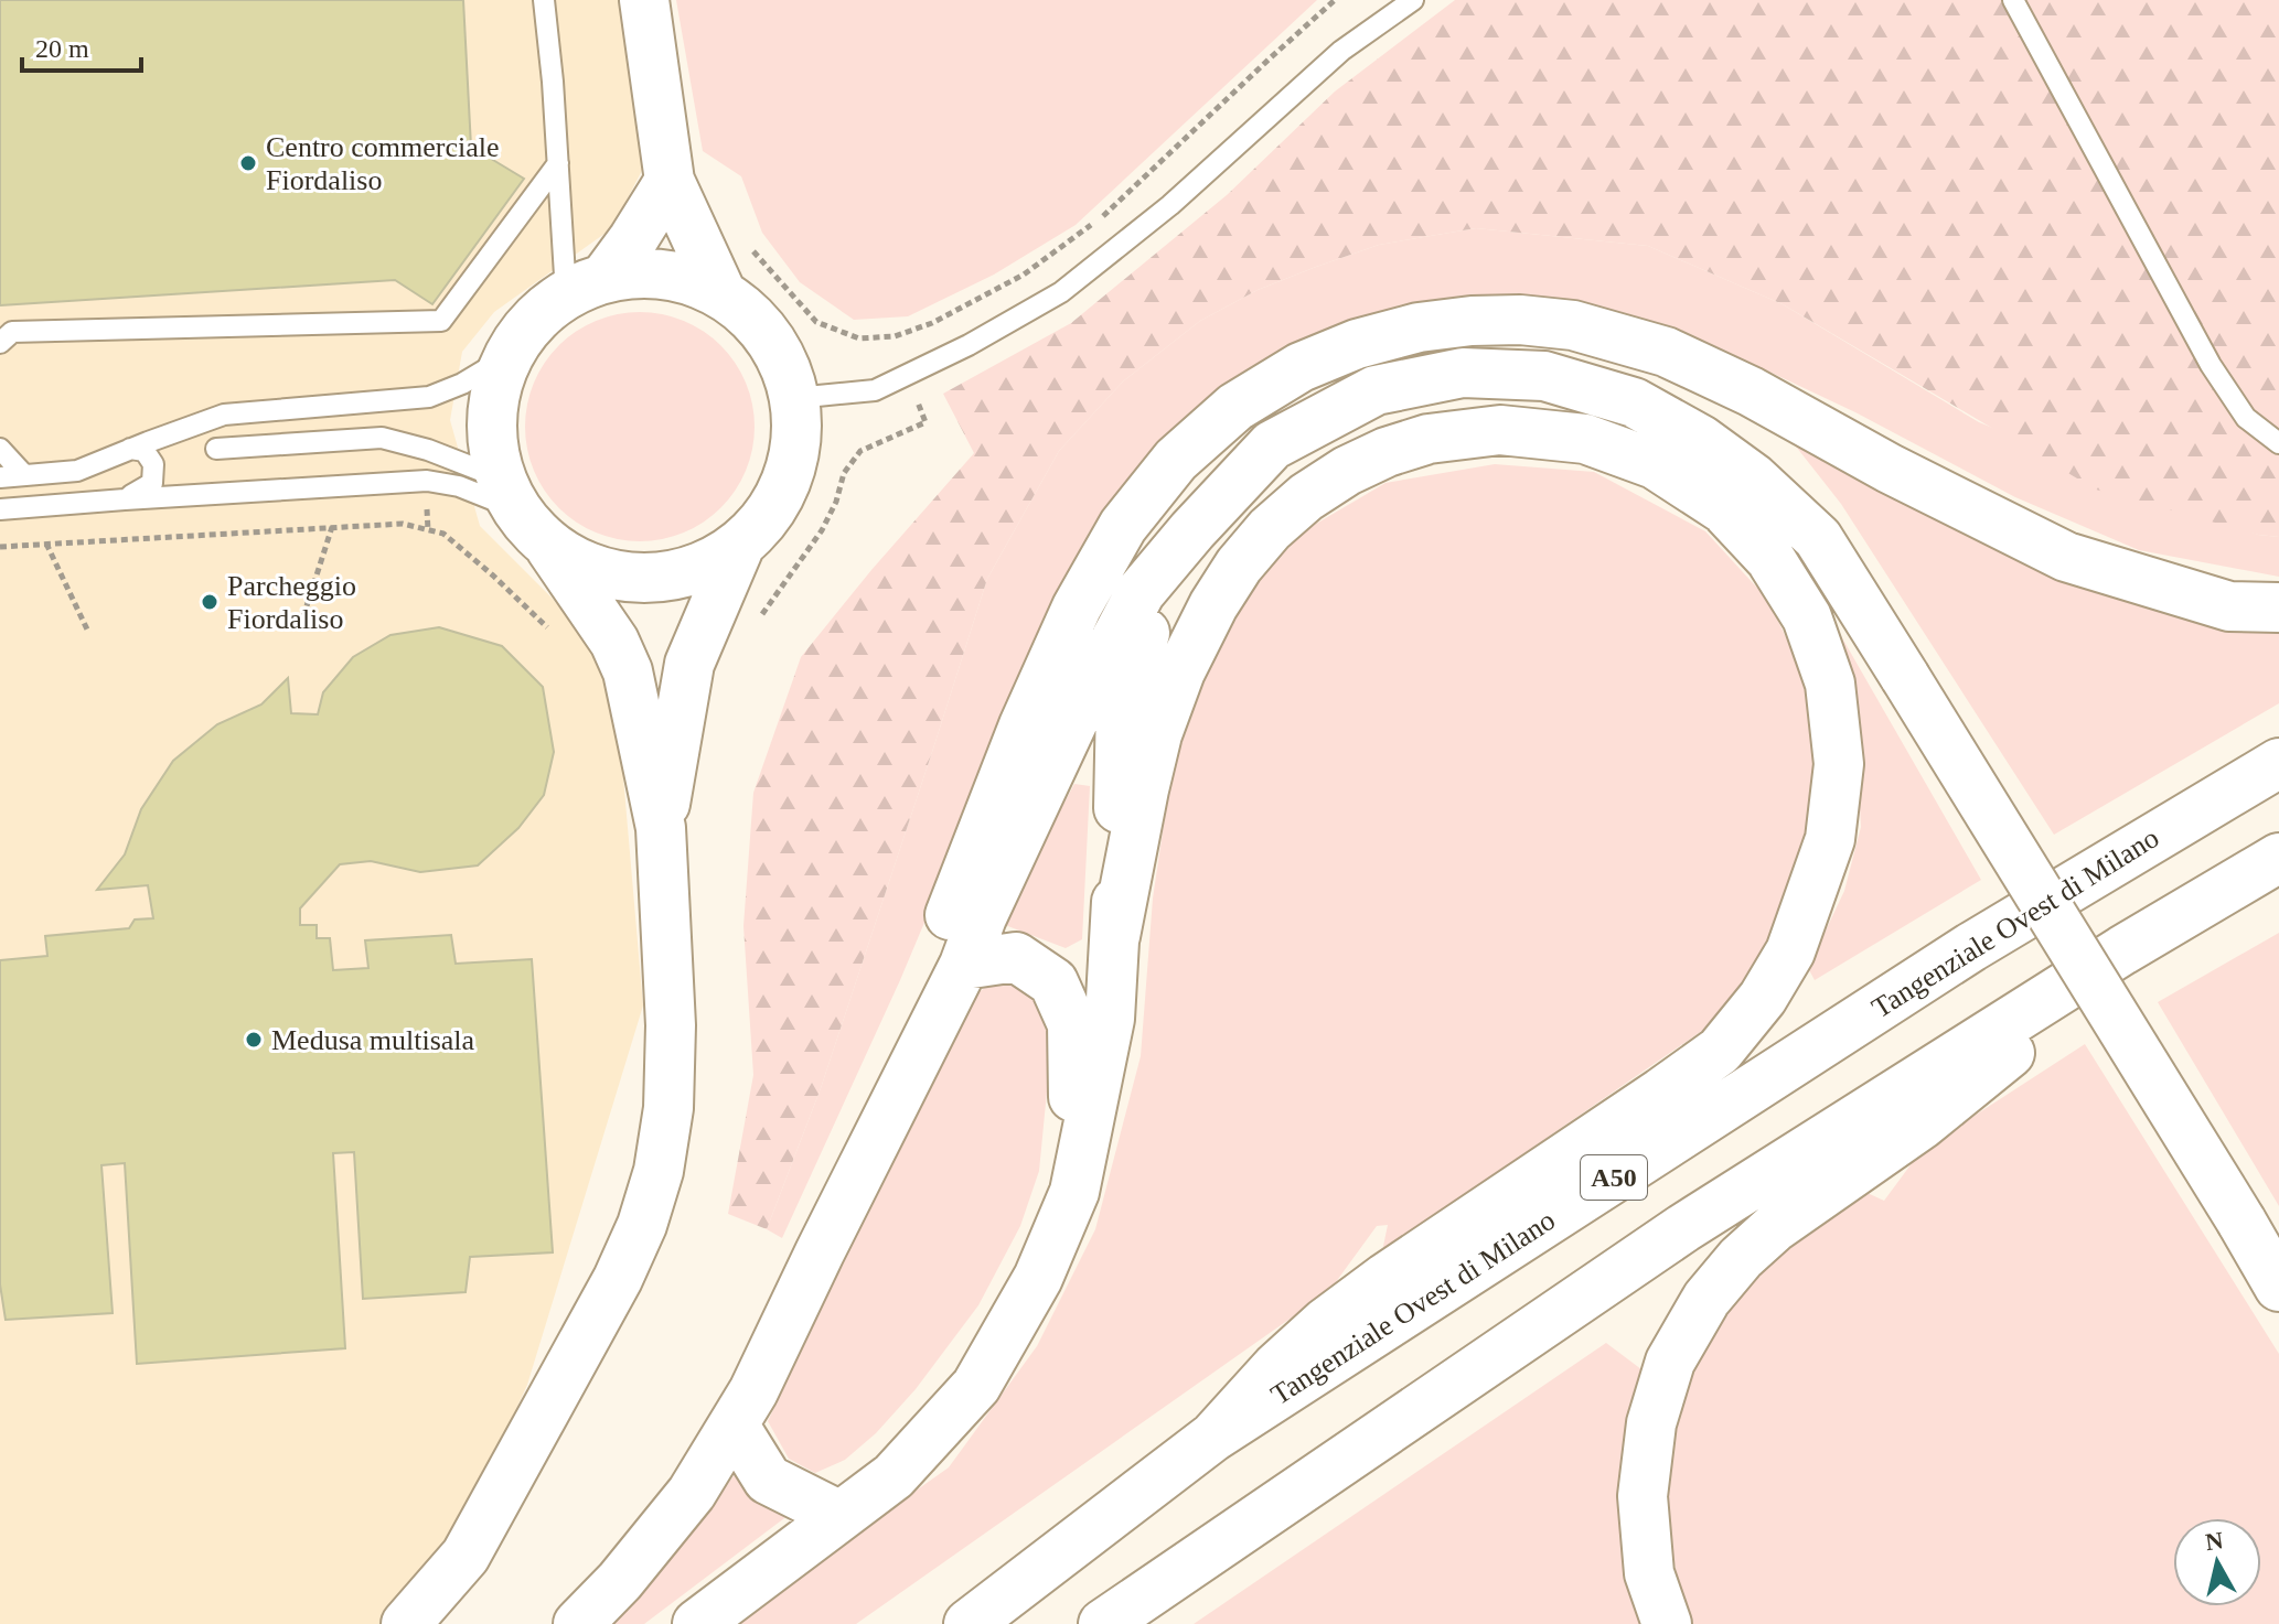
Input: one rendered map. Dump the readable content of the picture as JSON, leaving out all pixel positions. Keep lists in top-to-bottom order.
{
  "streets": {
    "main road": ["Tangenziale Ovest di Milano", "A50"]
  },
  "places": ["Centro commerciale Fiordaliso", "Parcheggio Fiordaliso", "Medusa multisala"],
  "scale_bar": "20 m",
  "north": "top"
}
